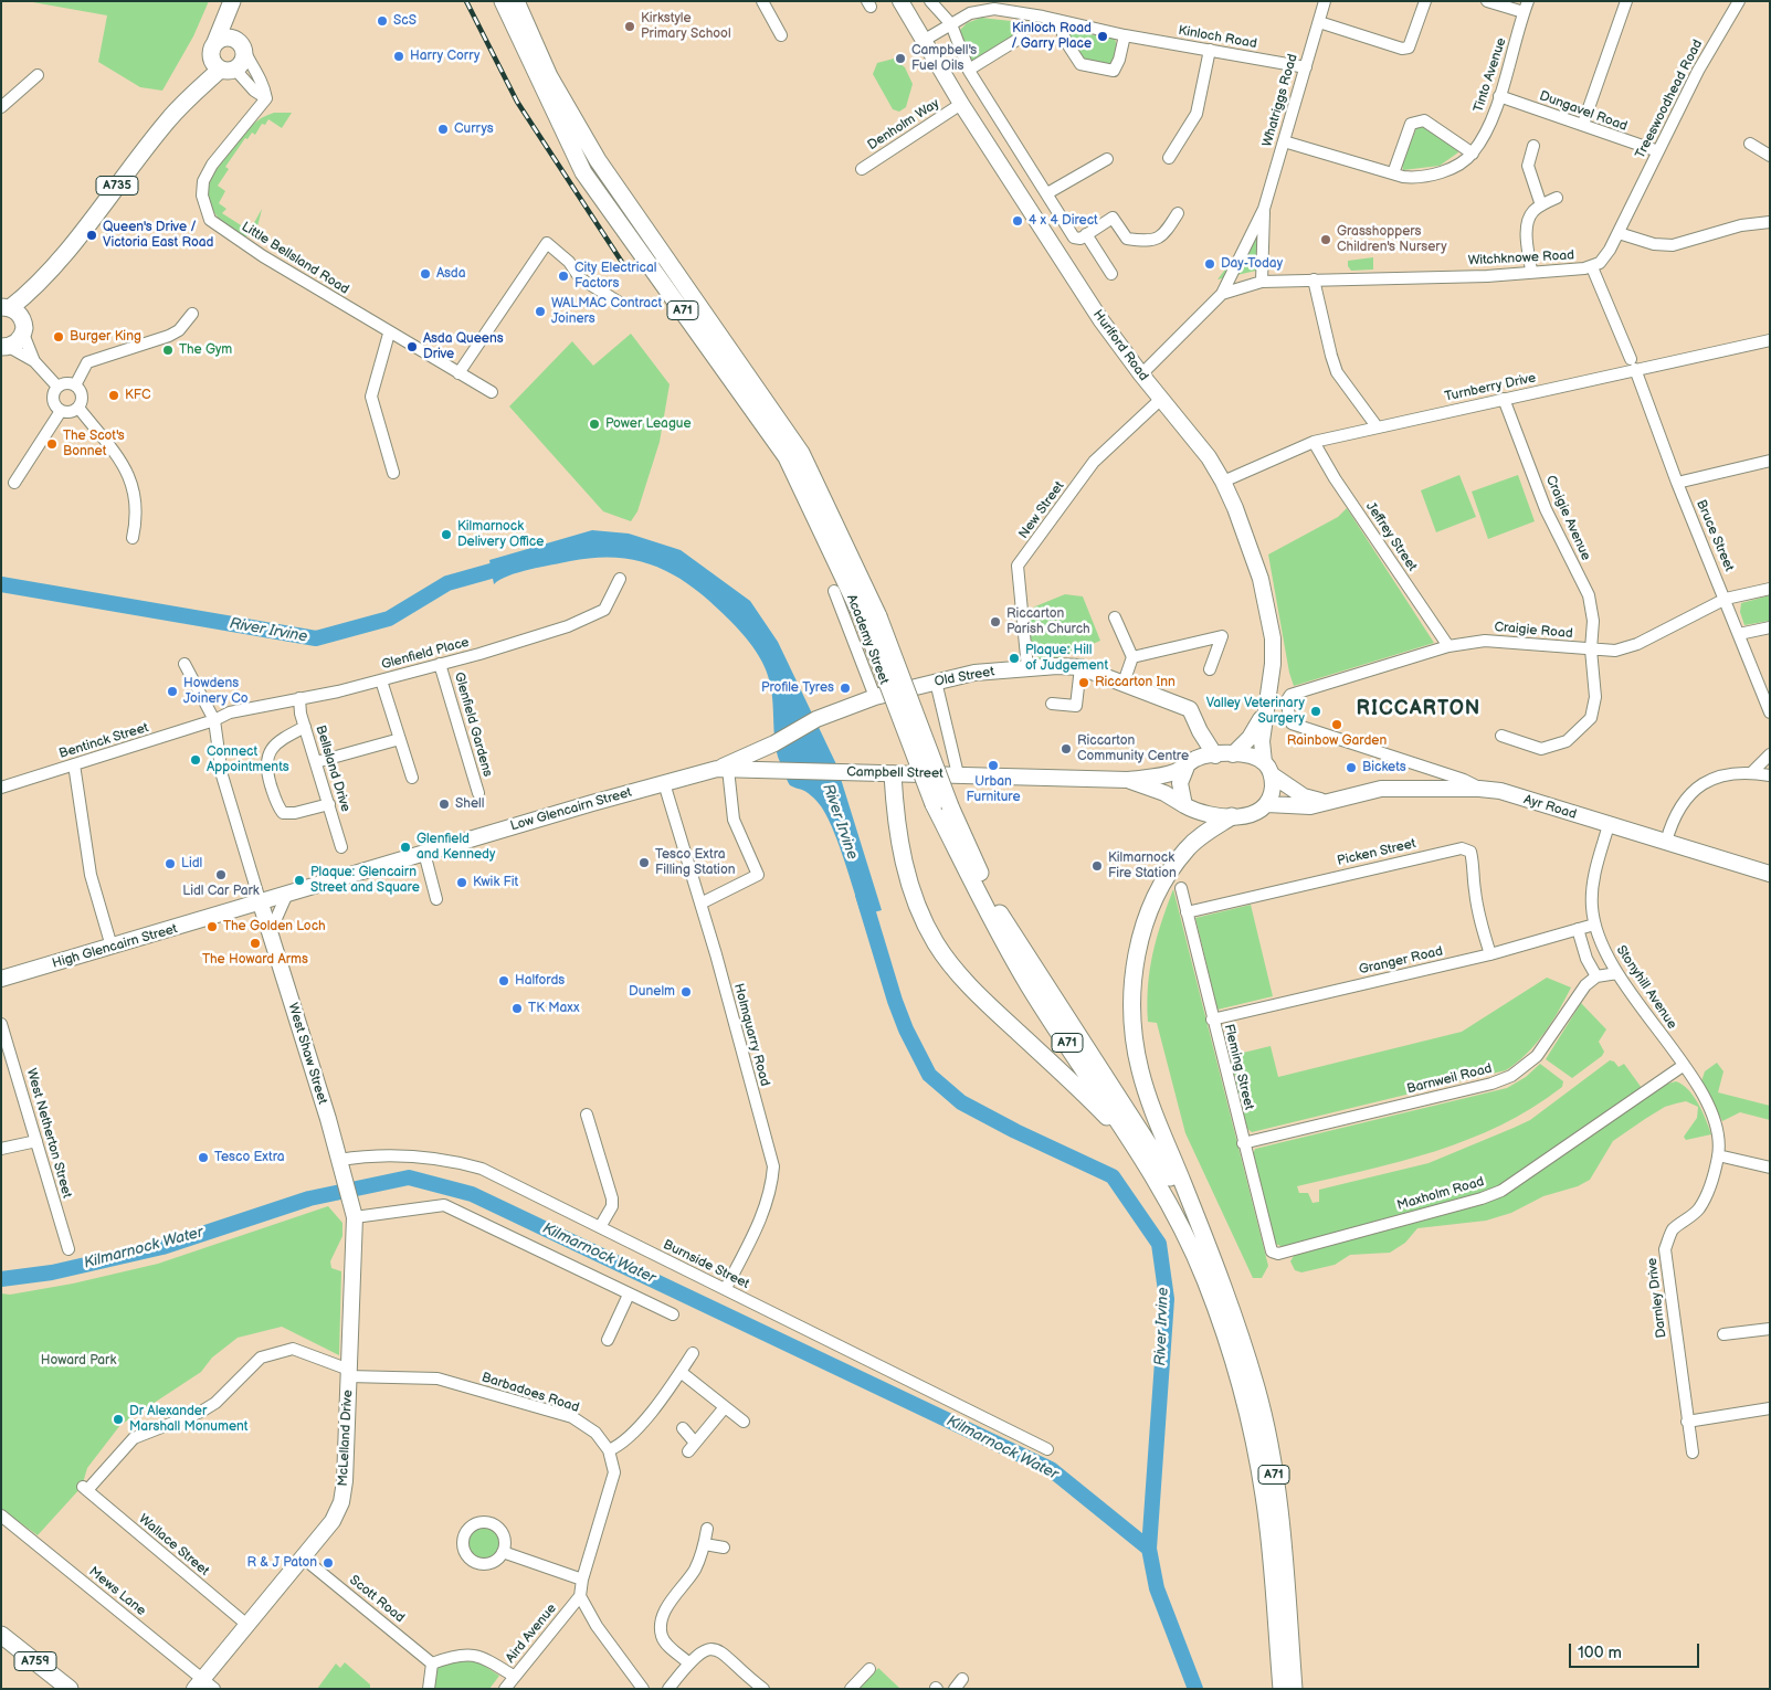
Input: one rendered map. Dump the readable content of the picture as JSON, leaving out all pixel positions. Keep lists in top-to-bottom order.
{
  "streets": {
    "main road": [
      "A735",
      "A71",
      "Hurlford Road",
      "Old Street",
      "Campbell Street",
      "Ayr Road",
      "Low Glencairn Street",
      "High Glencairn Street",
      "West Shaw Street",
      "McLelland Drive",
      "A759"
    ],
    "street": [
      "Kinloch Road",
      "Tinto Avenue",
      "Treeswoodhead Road",
      "Whatriggs Road",
      "Dungavel Road",
      "Denholm Way",
      "Little Bellsland Road",
      "Witchknowe Road",
      "Turnberry Drive",
      "New Street",
      "Craigie Avenue",
      "Bruce Street",
      "Jeffrey Street",
      "Craigie Road",
      "Academy Street",
      "Glenfield Place",
      "Glenfield Gardens",
      "Bentinck Street",
      "Bellsland Drive",
      "Picken Street",
      "Granger Road",
      "Stonyhill Avenue",
      "Holmquarry Road",
      "Fleming Street",
      "Barnweil Road",
      "West Netherton Street",
      "Maxholm Road",
      "Burnside Street",
      "Darnley Drive",
      "Barbadoes Road",
      "Wallace Street",
      "Mews Lane",
      "Scott Road",
      "Aird Avenue"
    ]
  },
  "crossings": [
    ["Kinloch Road", "Whatriggs Road"],
    ["Kinloch Road", "Hurlford Road"],
    ["Tinto Avenue", "Whatriggs Road"],
    ["Tinto Avenue", "Dungavel Road"],
    ["Treeswoodhead Road", "Dungavel Road"],
    ["Treeswoodhead Road", "Witchknowe Road"],
    ["Whatriggs Road", "Witchknowe Road"],
    ["Denholm Way", "Hurlford Road"],
    ["Witchknowe Road", "Bruce Street"],
    ["Hurlford Road", "Turnberry Drive"],
    ["Hurlford Road", "New Street"],
    ["Hurlford Road", "Old Street"],
    ["Hurlford Road", "Campbell Street"],
    ["Hurlford Road", "Ayr Road"],
    ["Turnberry Drive", "Craigie Avenue"],
    ["Turnberry Drive", "Bruce Street"],
    ["Turnberry Drive", "Jeffrey Street"],
    ["New Street", "Old Street"],
    ["Craigie Avenue", "Craigie Road"],
    ["Bruce Street", "Craigie Road"],
    ["Jeffrey Street", "Craigie Road"],
    ["Academy Street", "Old Street"],
    ["Glenfield Place", "Glenfield Gardens"],
    ["Glenfield Place", "Bentinck Street"],
    ["Glenfield Place", "Bellsland Drive"],
    ["Old Street", "Campbell Street"],
    ["Old Street", "Ayr Road"],
    ["Campbell Street", "Ayr Road"],
    ["Campbell Street", "Low Glencairn Street"],
    ["Campbell Street", "Holmquarry Road"],
    ["Ayr Road", "Stonyhill Avenue"],
    ["Low Glencairn Street", "High Glencairn Street"],
    ["Low Glencairn Street", "Holmquarry Road"],
    ["Low Glencairn Street", "West Shaw Street"],
    ["Picken Street", "Granger Road"],
    ["Picken Street", "Fleming Street"],
    ["High Glencairn Street", "West Shaw Street"],
    ["Granger Road", "Stonyhill Avenue"],
    ["Granger Road", "Fleming Street"],
    ["Stonyhill Avenue", "Maxholm Road"],
    ["Stonyhill Avenue", "Darnley Drive"],
    ["Holmquarry Road", "Burnside Street"],
    ["West Shaw Street", "Burnside Street"],
    ["West Shaw Street", "McLelland Drive"],
    ["Fleming Street", "Barnweil Road"],
    ["Fleming Street", "Maxholm Road"],
    ["Maxholm Road", "Darnley Drive"],
    ["Barbadoes Road", "McLelland Drive"],
    ["Barbadoes Road", "Wallace Street"],
    ["McLelland Drive", "Wallace Street"],
    ["McLelland Drive", "Mews Lane"],
    ["McLelland Drive", "Scott Road"]
  ],
  "districts": ["RICCARTON"],
  "water": ["River Irvine", "Kilmarnock Water"],
  "parks": ["Howard Park"],
  "places": [
    "ScS",
    "Kirkstyle Primary School",
    "Kinloch Road / Garry Place",
    "Harry Corry",
    "Campbell's Fuel Oils",
    "Currys",
    "4 x 4 Direct",
    "Queen's Drive / Victoria East Road",
    "Grasshoppers Children's Nursery",
    "Day-Today",
    "Asda",
    "City Electrical Factors",
    "WALMAC Contract Joiners",
    "Burger King",
    "Asda Queens Drive",
    "The Gym",
    "KFC",
    "Power League",
    "The Scot's Bonnet",
    "Kilmarnock Delivery Office",
    "Riccarton Parish Church",
    "Plaque: Hill of Judgement",
    "Riccarton Inn",
    "Profile Tyres",
    "Howdens Joinery Co",
    "Valley Veterinary Surgery",
    "Rainbow Garden",
    "Riccarton Community Centre",
    "Connect Appointments",
    "Urban Furniture",
    "Bickets",
    "Shell",
    "Glenfield and Kennedy",
    "Tesco Extra Filling Station",
    "Lidl",
    "Kilmarnock Fire Station",
    "Lidl Car Park",
    "Plaque: Glencairn Street and Square",
    "Kwik Fit",
    "The Golden Loch",
    "The Howard Arms",
    "Halfords",
    "Dunelm",
    "TK Maxx",
    "Tesco Extra",
    "Dr Alexander Marshall Monument",
    "R & J Paton"
  ],
  "scale_bar": "100 m"
}
